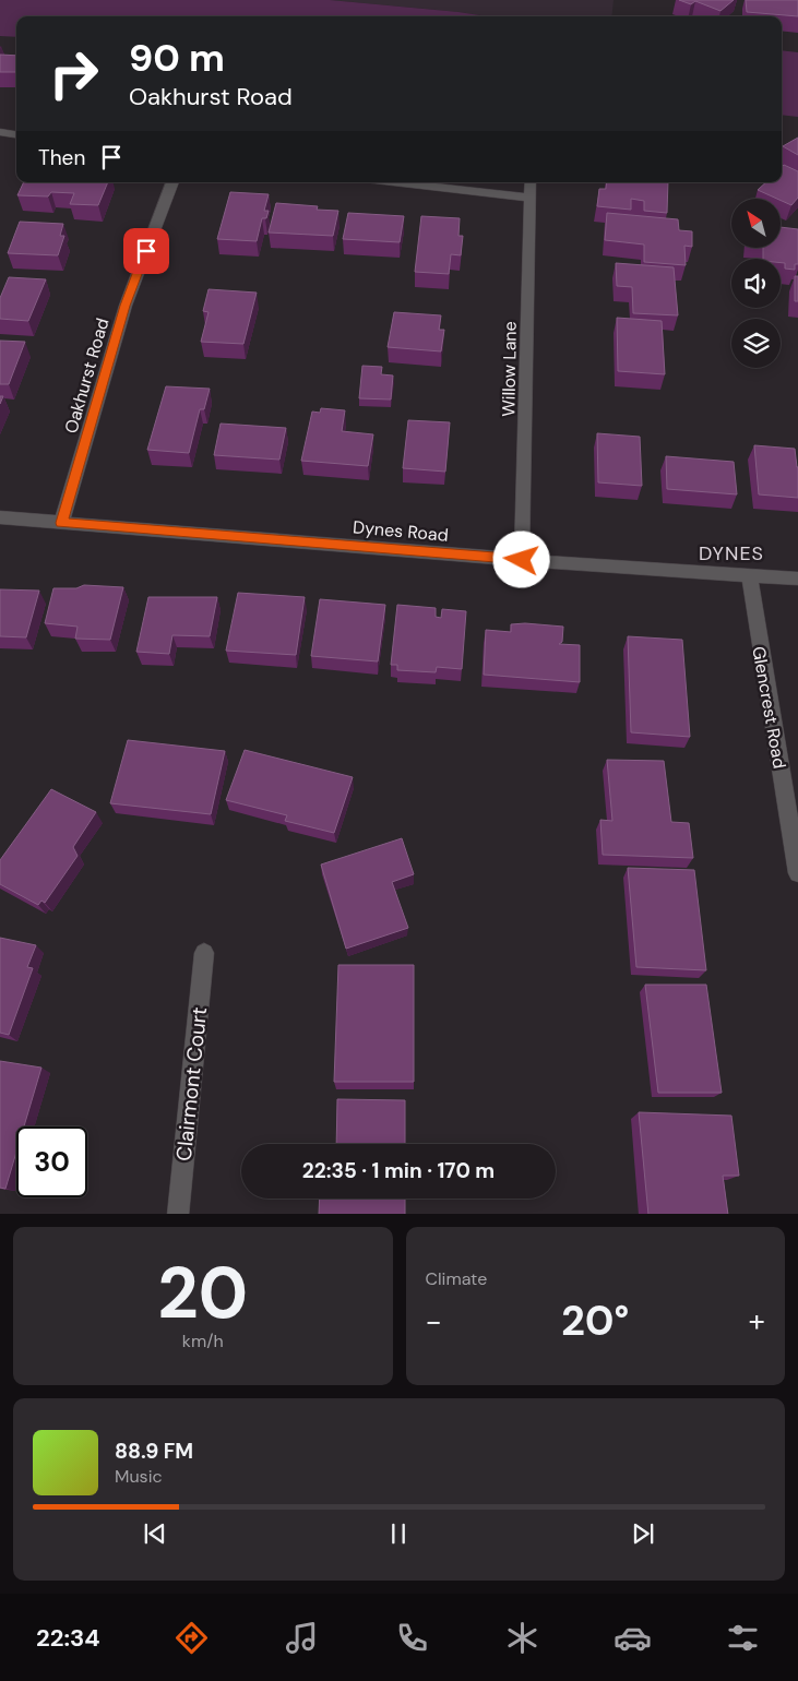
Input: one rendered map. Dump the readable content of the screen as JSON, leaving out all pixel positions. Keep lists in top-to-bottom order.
{
  "streets": {
    "street": [
      "Willow Lane",
      "Oakhurst Road",
      "Dynes Road",
      "Glencrest Road",
      "Clairmont Court"
    ]
  },
  "crossings": [
    ["Willow Lane", "Dynes Road"],
    ["Oakhurst Road", "Dynes Road"],
    ["Dynes Road", "Glencrest Road"]
  ],
  "districts": ["DYNES"],
  "north": "top left",
  "page": {
    "turn": ["90 m", "Oakhurst Road"],
    "then": "Then",
    "limit": "30",
    "trip": "22:35 · 1 min · 170 m",
    "tile": [
      ["20", "km/h"],
      "Climate"
    ],
    "heat": ["−", "20°", "+"],
    "song": ["88.9 FM", "Music"],
    "tabs": "22:34"
  }
}
